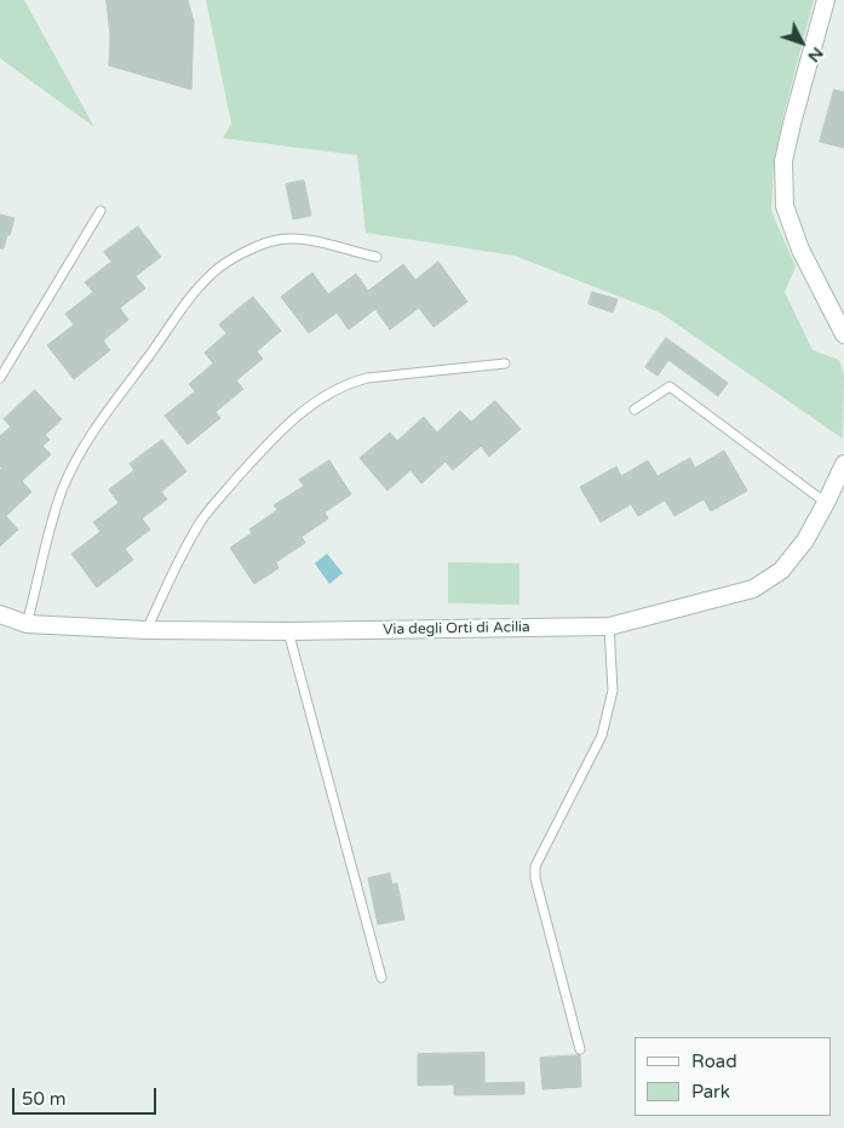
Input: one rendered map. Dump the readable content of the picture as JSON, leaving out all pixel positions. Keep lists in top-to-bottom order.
{
  "streets": {
    "street": ["Via degli Orti di Acilia"]
  },
  "legend": ["Road", "Park"],
  "scale_bar": "50 m",
  "north": "bottom right"
}
